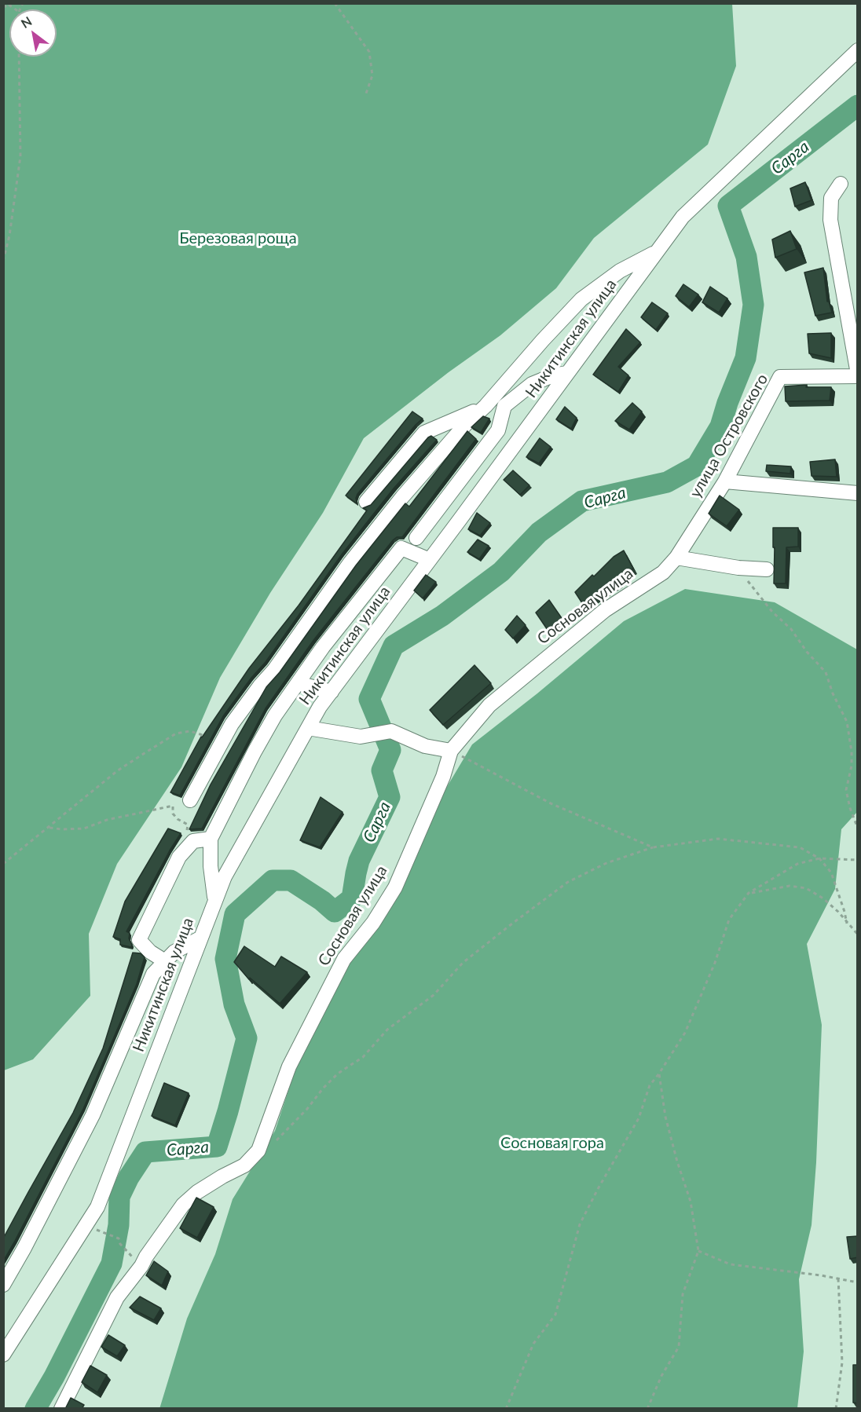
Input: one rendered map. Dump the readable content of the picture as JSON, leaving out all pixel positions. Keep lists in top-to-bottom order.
{
  "streets": {
    "street": ["Никитинская улица", "улица Островского", "Сосновая улица"]
  },
  "crossings": [
    ["улица Островского", "Сосновая улица"]
  ],
  "water": ["Сарга"],
  "parks": ["Березовая роща", "Сосновая гора"],
  "north": "top left"
}
